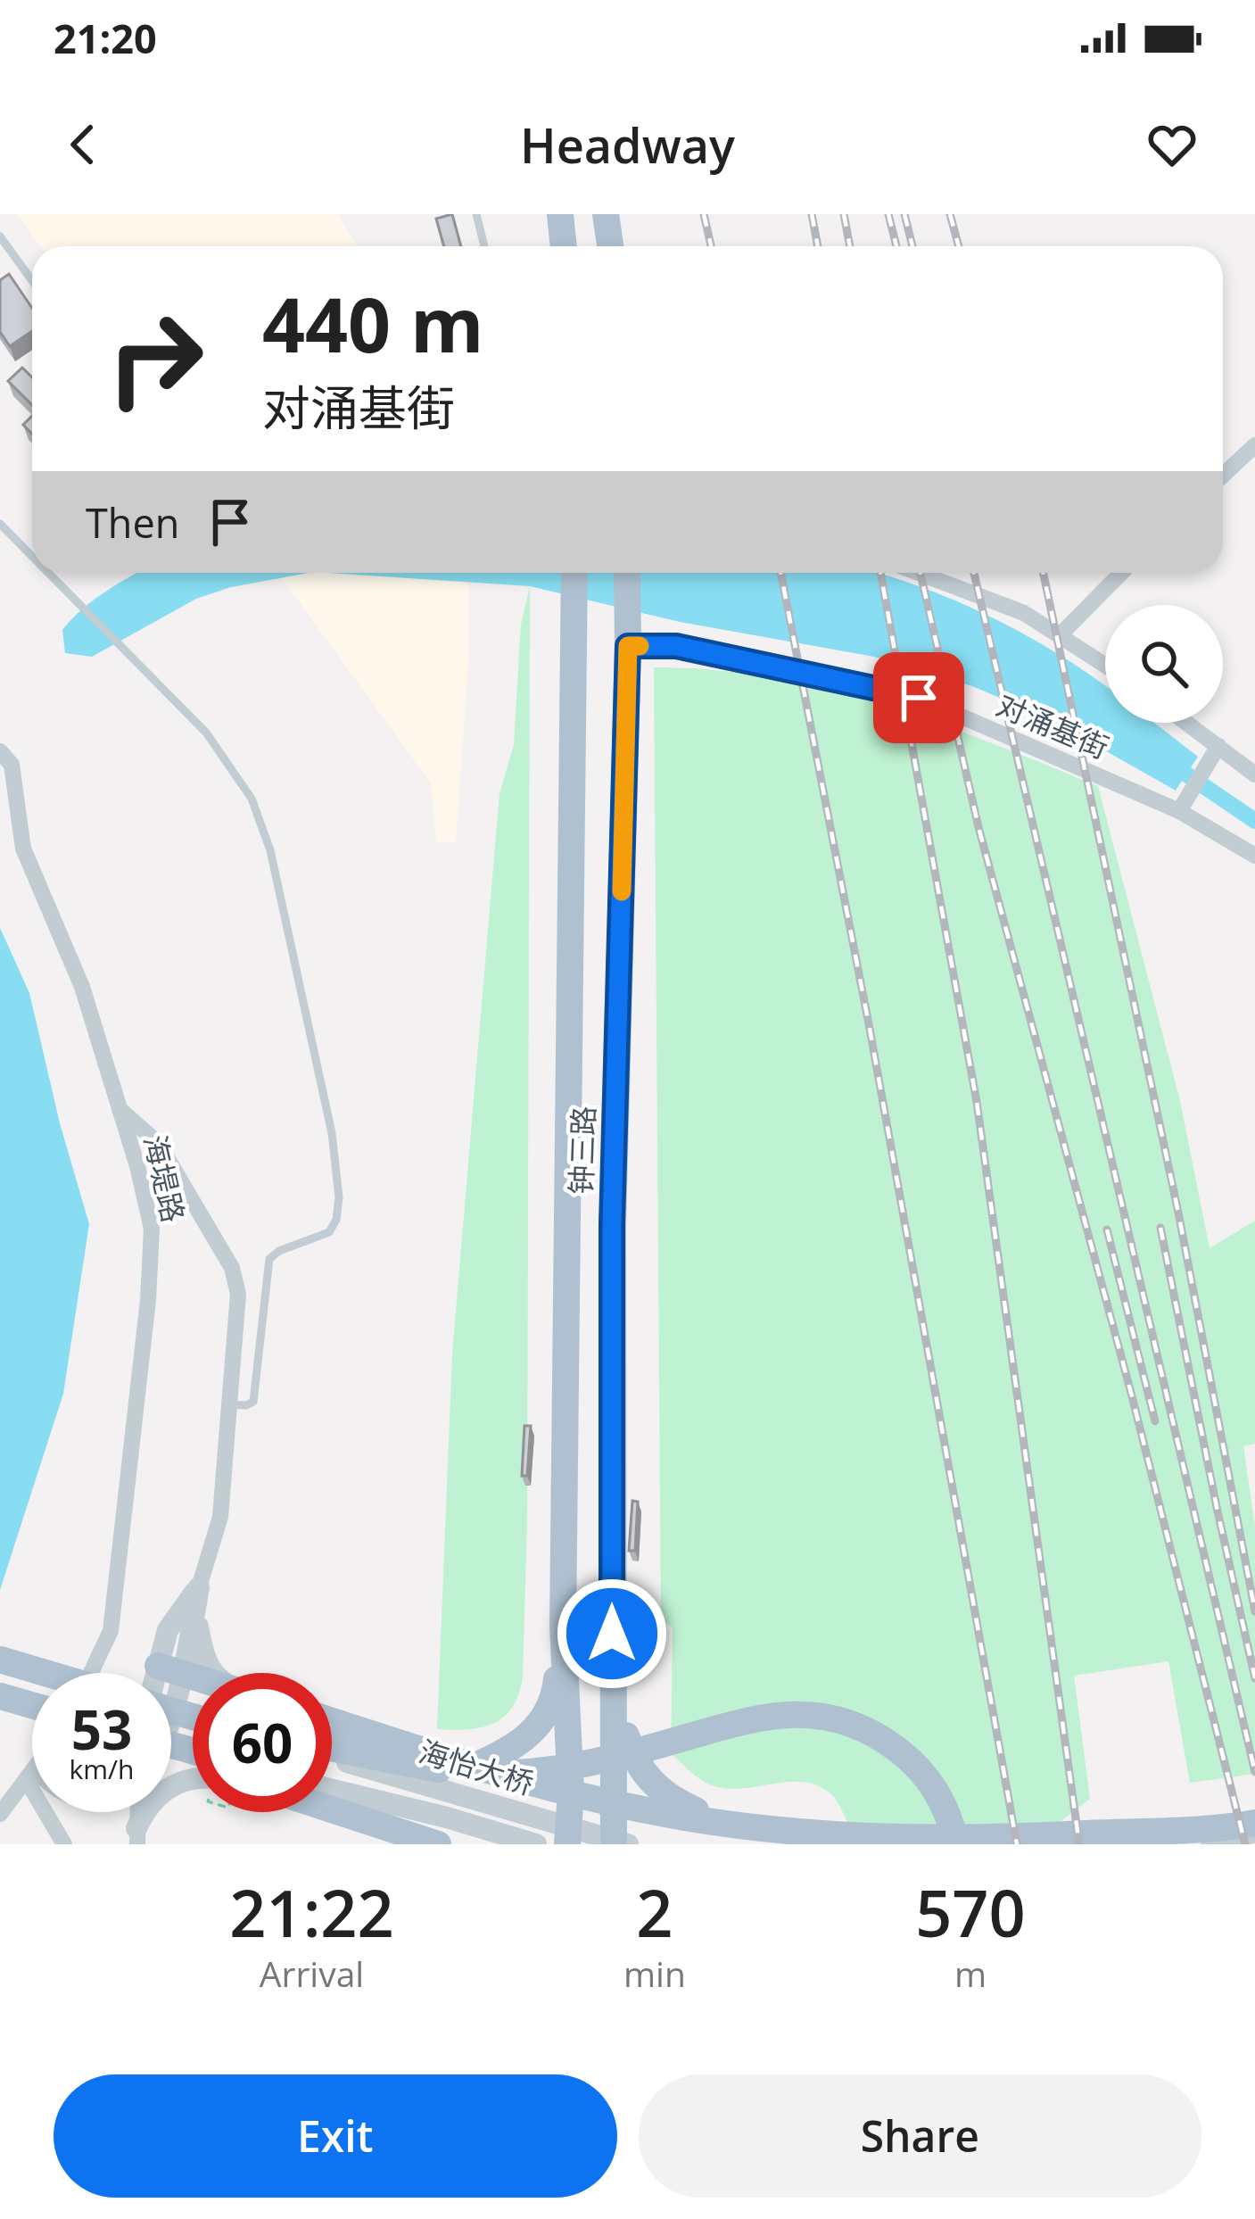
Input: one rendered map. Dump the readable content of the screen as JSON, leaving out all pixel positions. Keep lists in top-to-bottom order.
{
  "streets": {
    "main road": ["钟三路"],
    "street": ["对涌基街", "海堤路", "海怡大桥"]
  },
  "crossings": [
    ["对涌基街", "钟三路"]
  ],
  "page": {
    "status": "21:20",
    "header": "Headway",
    "turn": ["440 m", "对涌基街"],
    "then": "Then",
    "speed": "53 km/h",
    "limit": "60",
    "eta": [
      "21:22",
      "Arrival",
      "2",
      "min",
      "570",
      "m"
    ],
    "buttons": ["Exit", "Share"]
  }
}
